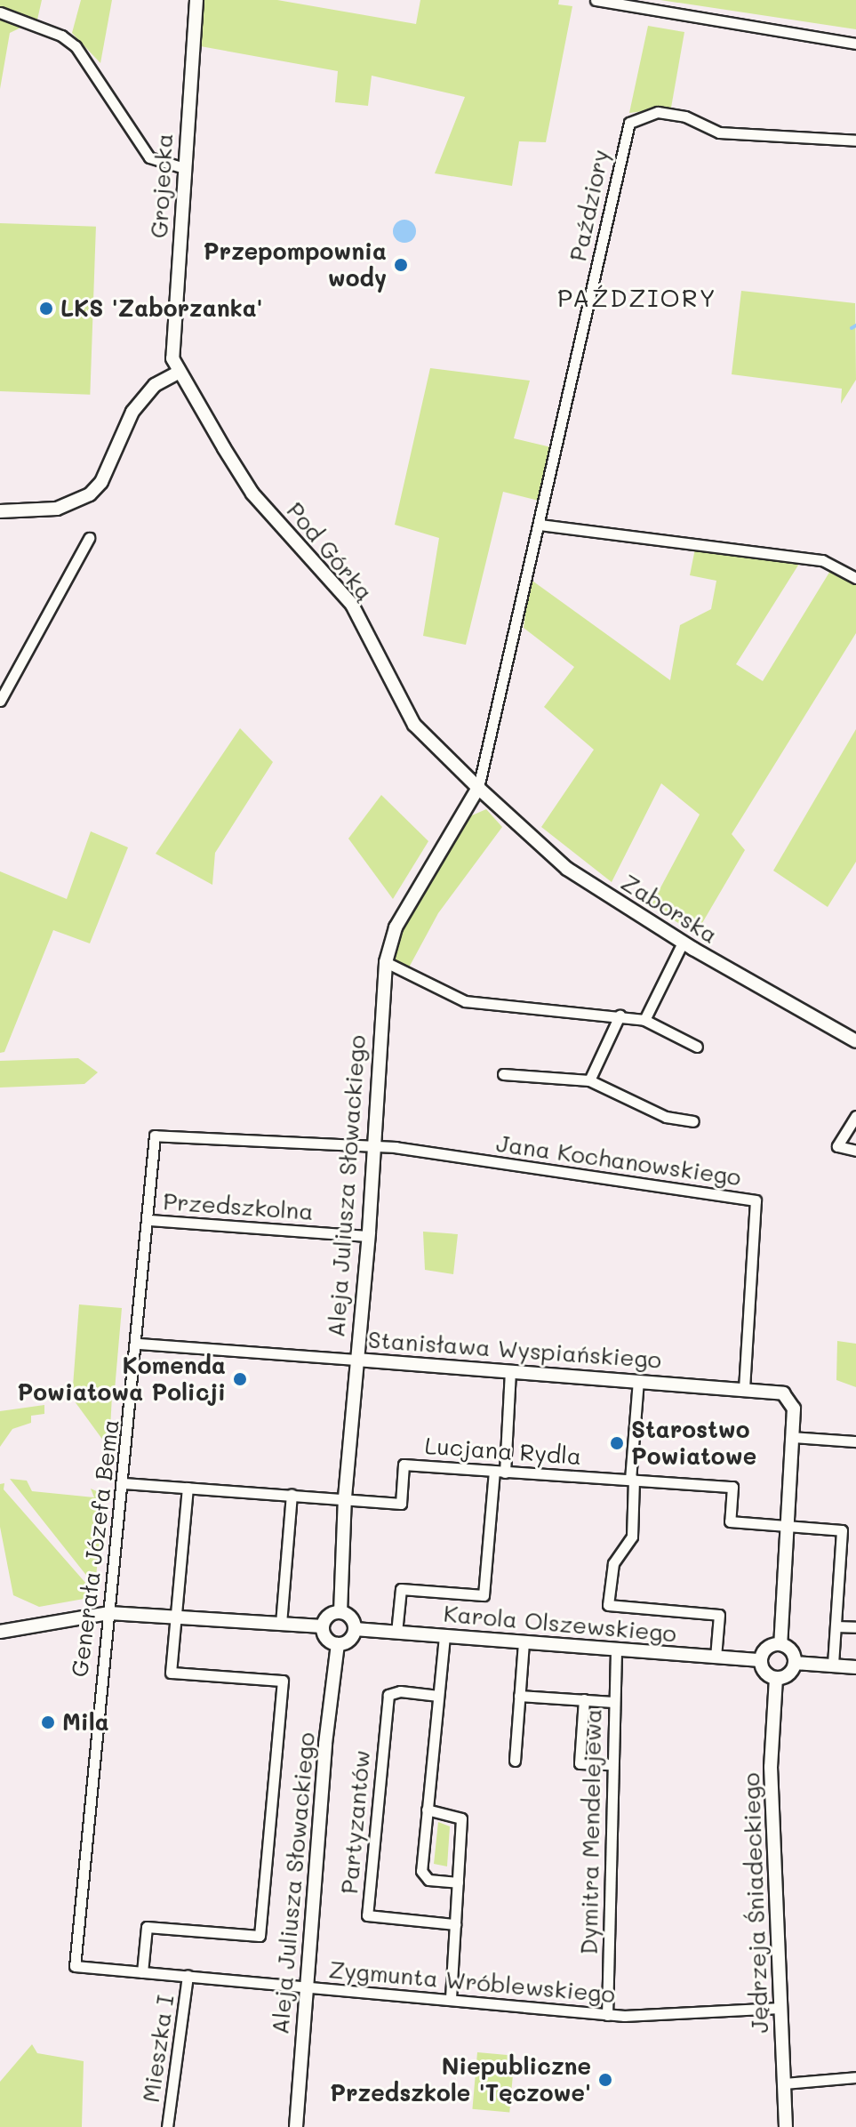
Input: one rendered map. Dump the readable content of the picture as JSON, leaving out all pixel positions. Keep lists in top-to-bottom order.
{
  "streets": {
    "street": [
      "Grojecka",
      "Paździory",
      "Pod Górką",
      "Zaborska",
      "Jana Kochanowskiego",
      "Aleja Juliusza Słowackiego",
      "Przedszkolna",
      "Stanisława Wyspiańskiego",
      "Lucjana Rydla",
      "Generała Józefa Bema",
      "Karola Olszewskiego",
      "Partyzantów",
      "Dymitra Mendelejewa",
      "Jędrzeja Śniadeckiego",
      "Zygmunta Wróblewskiego",
      "Mieszka I"
    ]
  },
  "crossings": [
    ["Grojecka", "Pod Górką"],
    ["Paździory", "Pod Górką"],
    ["Paździory", "Zaborska"],
    ["Paździory", "Aleja Juliusza Słowackiego"],
    ["Pod Górką", "Zaborska"],
    ["Pod Górką", "Aleja Juliusza Słowackiego"],
    ["Zaborska", "Aleja Juliusza Słowackiego"],
    ["Jana Kochanowskiego", "Aleja Juliusza Słowackiego"],
    ["Jana Kochanowskiego", "Stanisława Wyspiańskiego"],
    ["Jana Kochanowskiego", "Generała Józefa Bema"],
    ["Aleja Juliusza Słowackiego", "Przedszkolna"],
    ["Aleja Juliusza Słowackiego", "Stanisława Wyspiańskiego"],
    ["Aleja Juliusza Słowackiego", "Lucjana Rydla"],
    ["Aleja Juliusza Słowackiego", "Generała Józefa Bema"],
    ["Aleja Juliusza Słowackiego", "Karola Olszewskiego"],
    ["Aleja Juliusza Słowackiego", "Zygmunta Wróblewskiego"],
    ["Przedszkolna", "Generała Józefa Bema"],
    ["Stanisława Wyspiańskiego", "Generała Józefa Bema"],
    ["Generała Józefa Bema", "Zygmunta Wróblewskiego"],
    ["Karola Olszewskiego", "Dymitra Mendelejewa"],
    ["Karola Olszewskiego", "Jędrzeja Śniadeckiego"],
    ["Dymitra Mendelejewa", "Zygmunta Wróblewskiego"],
    ["Jędrzeja Śniadeckiego", "Zygmunta Wróblewskiego"],
    ["Zygmunta Wróblewskiego", "Mieszka I"]
  ],
  "districts": ["PAŹDZIORY"],
  "places": [
    "Przepompownia wody",
    "LKS 'Zaborzanka'",
    "Komenda Powiatowa Policji",
    "Starostwo Powiatowe",
    "Mila",
    "Niepubliczne Przedszkole 'Tęczowe'"
  ]
}
